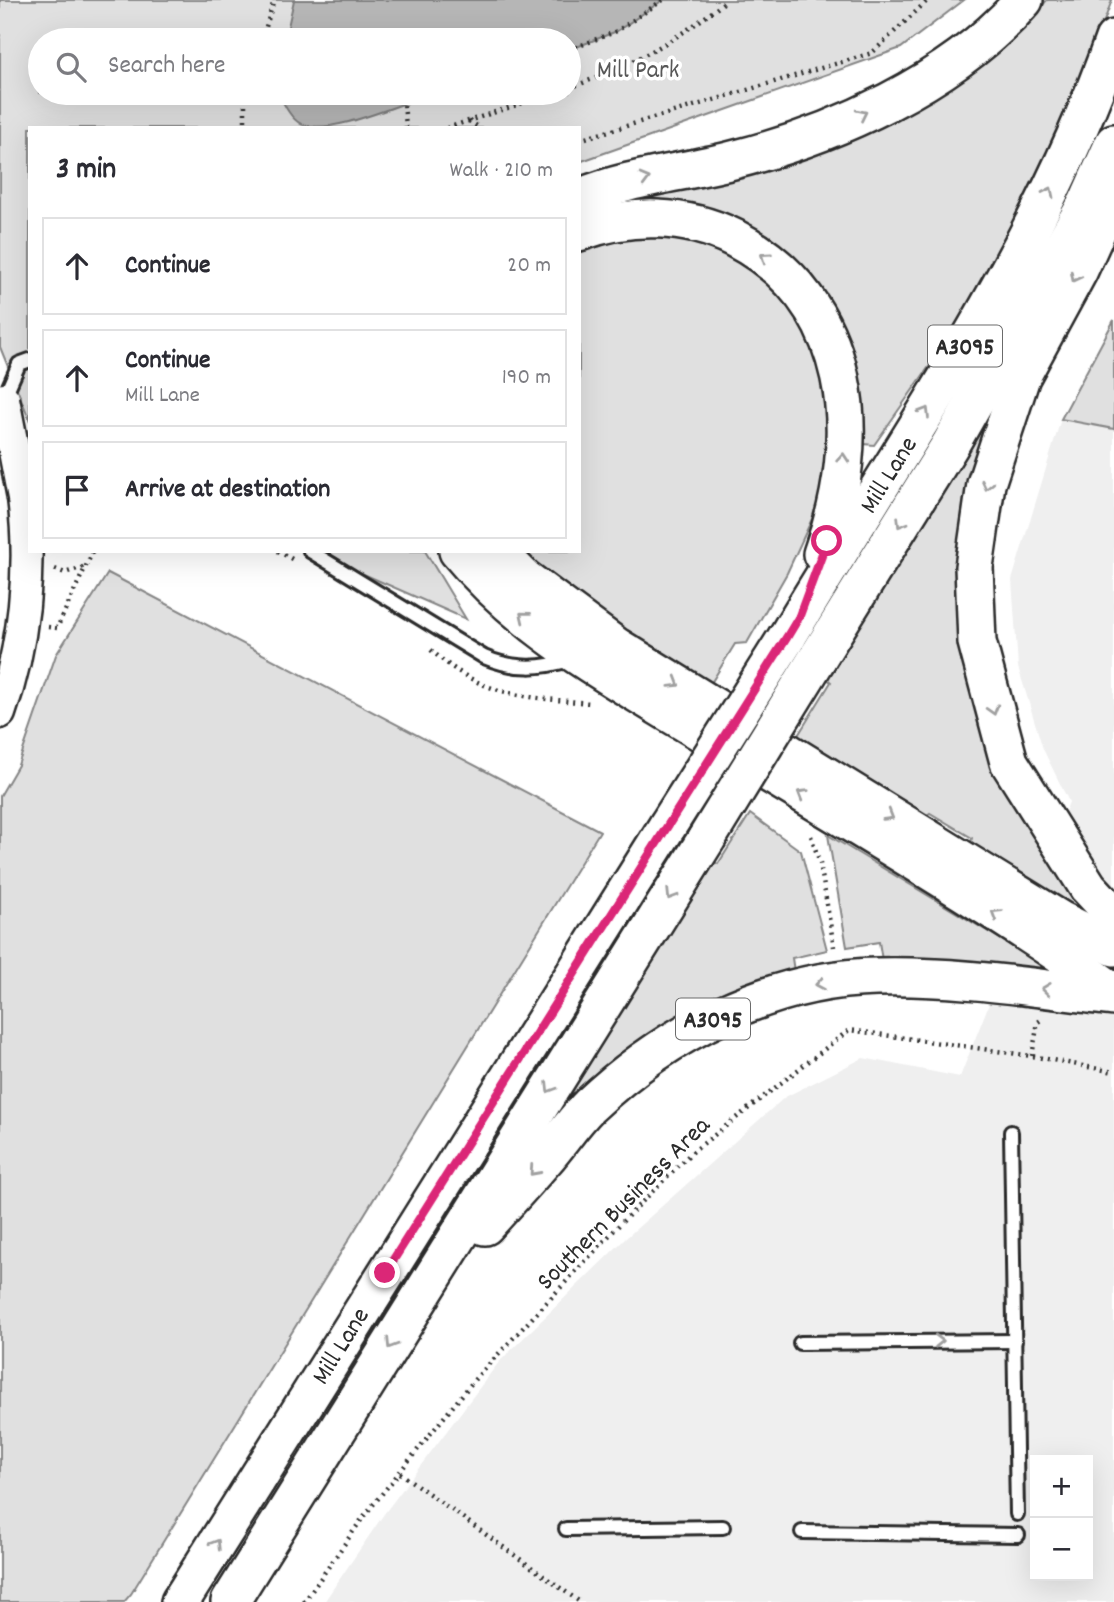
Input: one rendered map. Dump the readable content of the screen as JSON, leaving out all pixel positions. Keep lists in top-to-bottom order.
{
  "streets": {
    "main road": ["A3095", "Mill Lane"],
    "path": ["Southern Business Area"]
  },
  "crossings": [
    ["A3095", "Mill Lane"]
  ],
  "parks": ["Mill Park"],
  "page": {
    "search": "Search here",
    "heading": ["3 min", "Walk · 210 m"],
    "list": [
      ["Continue", "20 m"],
      ["Continue", "Mill Lane", "190 m"],
      "Arrive at destination"
    ],
    "map_buttons": ["+", "−"]
  }
}
